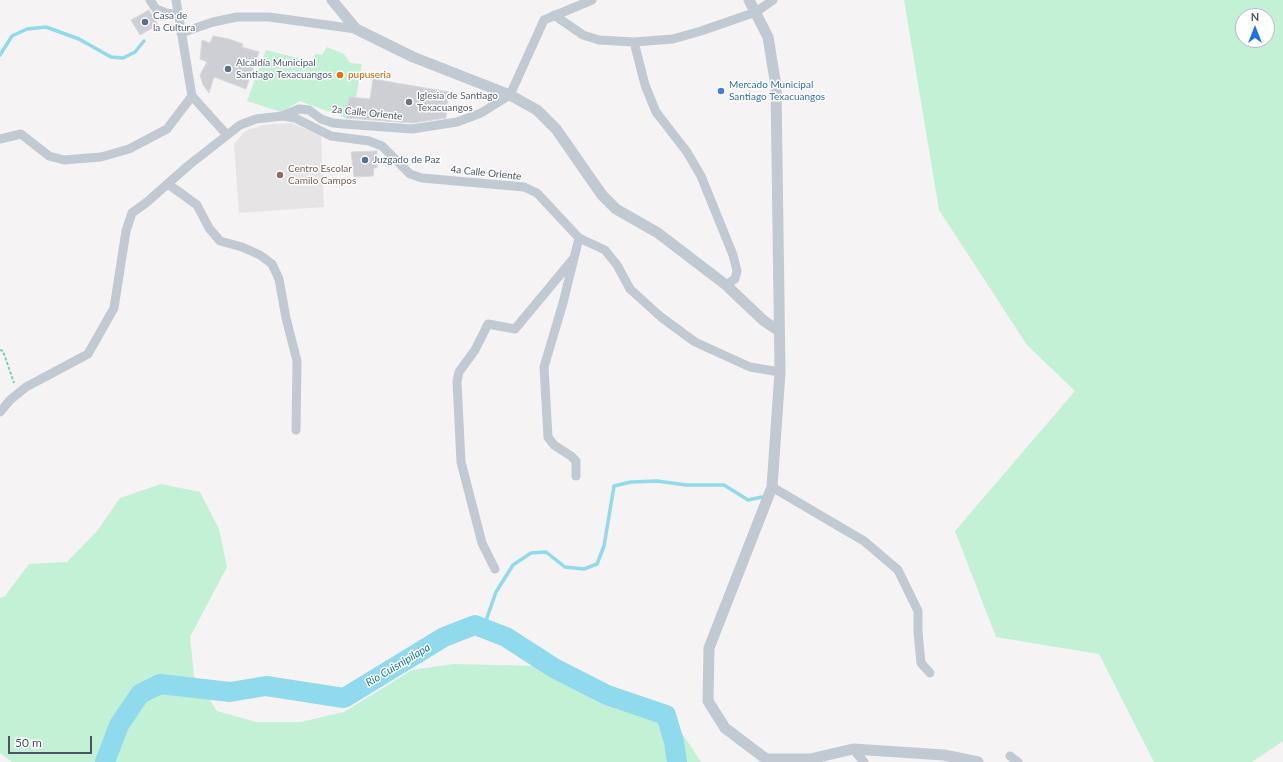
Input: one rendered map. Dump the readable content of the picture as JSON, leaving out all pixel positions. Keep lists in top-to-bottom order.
{
  "streets": {
    "street": ["2a Calle Oriente", "4a Calle Oriente"]
  },
  "crossings": [
    ["2a Calle Oriente", "4a Calle Oriente"]
  ],
  "water": ["Rio Cuisnipilapa"],
  "places": [
    "Casa de la Cultura",
    "Alcaldía Municipal Santiago Texacuangos",
    "pupuseria",
    "Mercado Municipal Santiago Texacuangos",
    "Iglesia de Santiago Texacuangos",
    "Juzgado de Paz",
    "Centro Escolar Camilo Campos"
  ],
  "scale_bar": "50 m",
  "north": "top"
}
